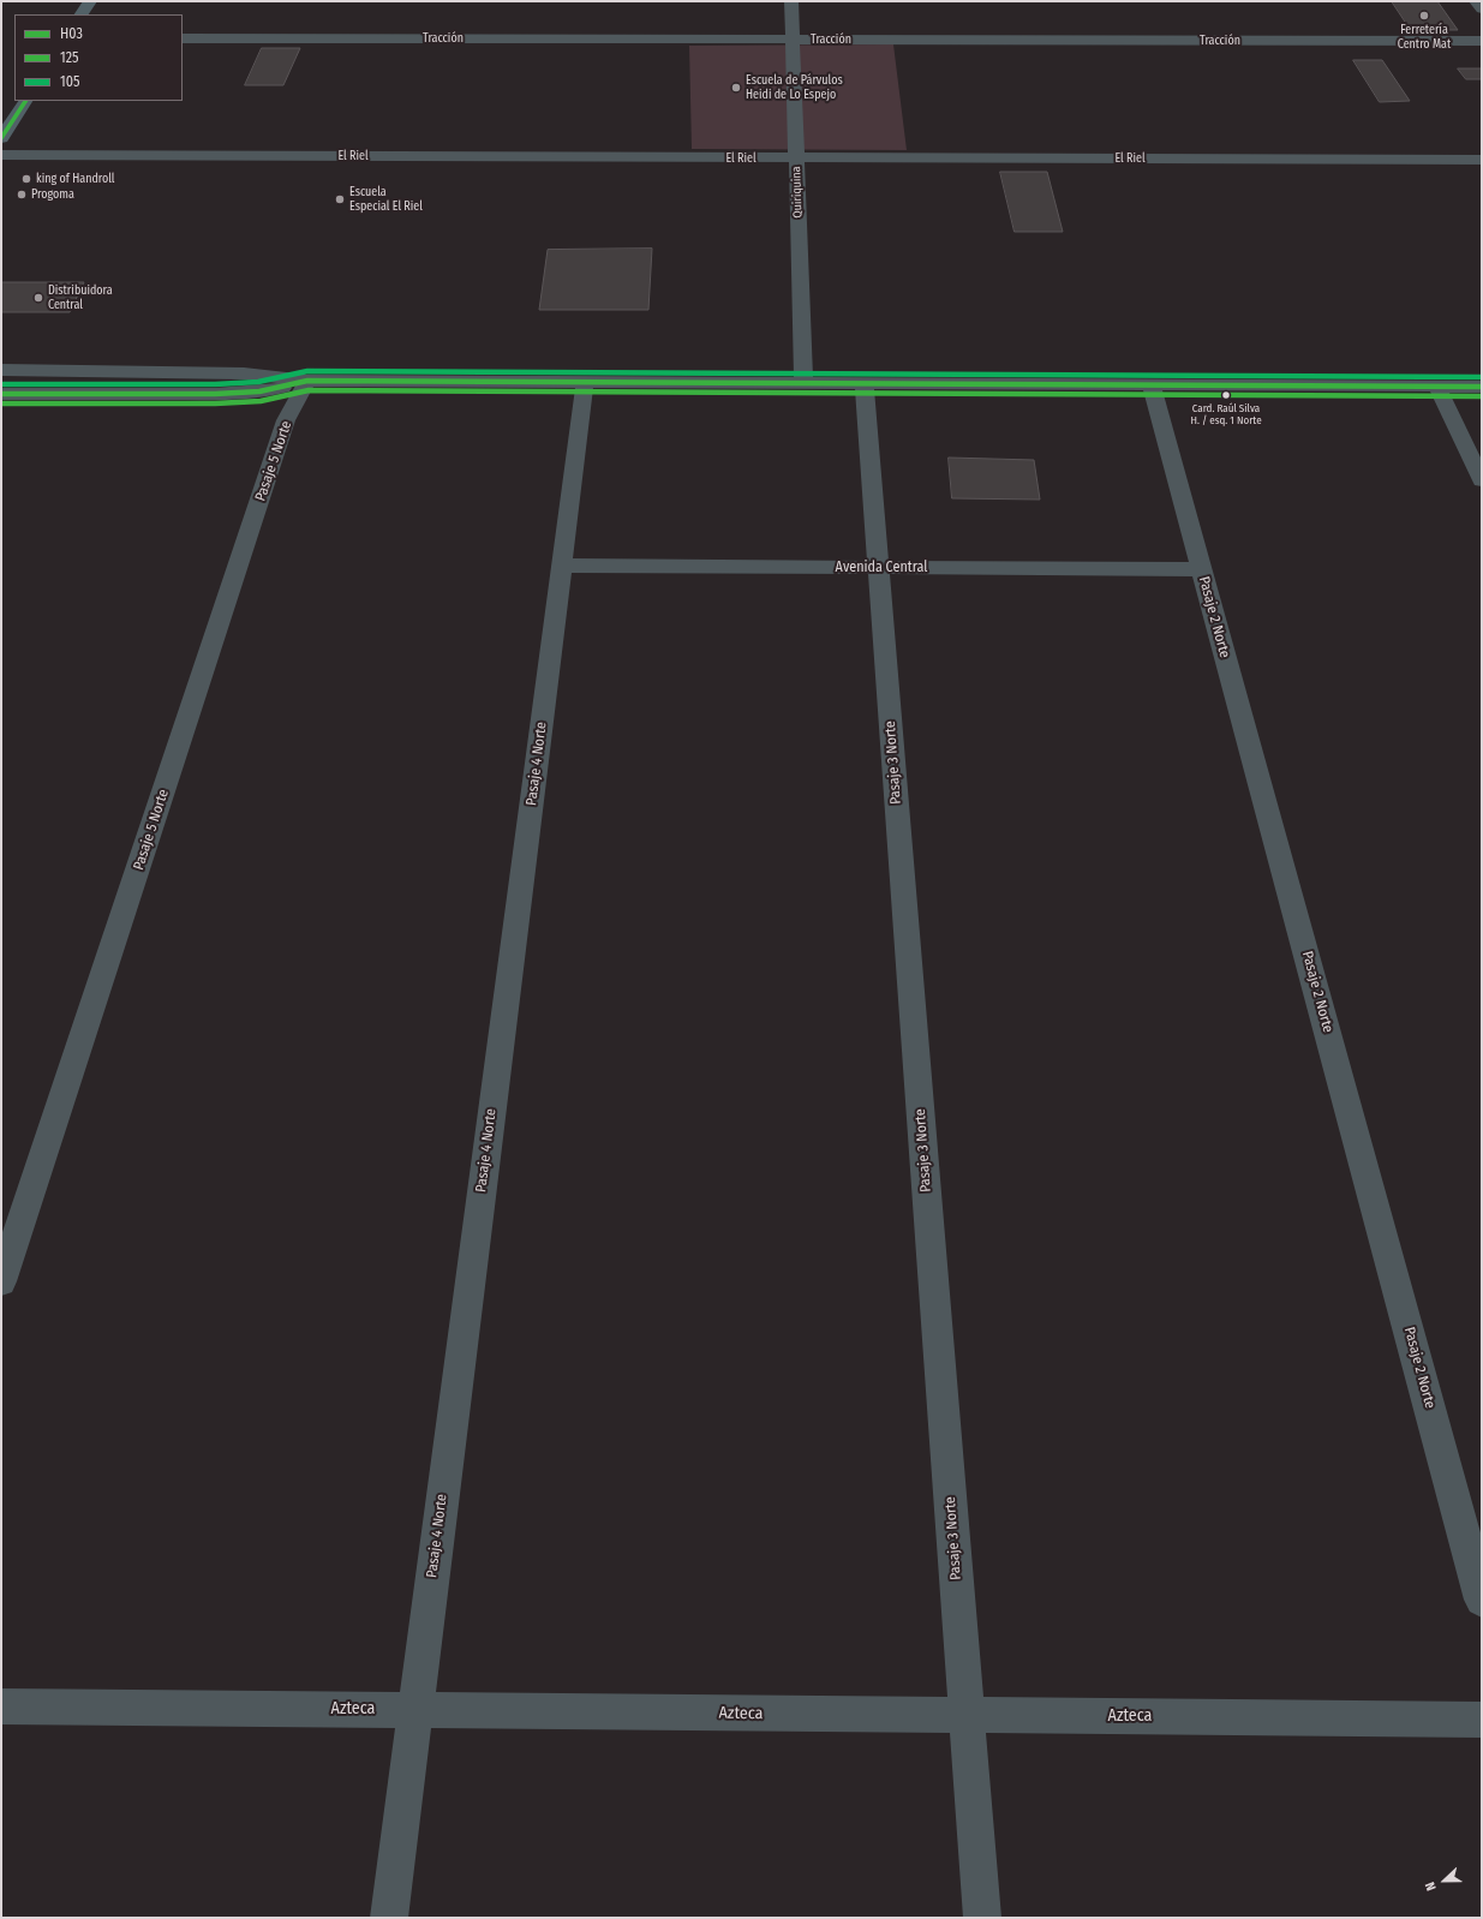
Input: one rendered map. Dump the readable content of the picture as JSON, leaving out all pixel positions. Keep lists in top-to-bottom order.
{
  "streets": {
    "street": [
      "Tracción",
      "El Riel",
      "Quiriquina",
      "Pasaje 5 Norte",
      "Avenida Central",
      "Pasaje 2 Norte",
      "Pasaje 3 Norte",
      "Pasaje 4 Norte",
      "Azteca"
    ]
  },
  "crossings": [
    ["Tracción", "Quiriquina"],
    ["El Riel", "Quiriquina"],
    ["Avenida Central", "Pasaje 2 Norte"],
    ["Avenida Central", "Pasaje 3 Norte"],
    ["Avenida Central", "Pasaje 4 Norte"],
    ["Pasaje 3 Norte", "Azteca"],
    ["Pasaje 4 Norte", "Azteca"]
  ],
  "places": [
    "Ferretería Centro Mat",
    "Escuela de Párvulos Heidi de Lo Espejo",
    "king of Handroll",
    "Progoma",
    "Escuela Especial El Riel",
    "Distribuidora Central",
    "Card. Raúl Silva H. / esq. 1 Norte"
  ],
  "lines": ["transit line H03", "transit line 105", "transit line 125"],
  "legend": ["H03", "125", "105"],
  "north": "left"
}
